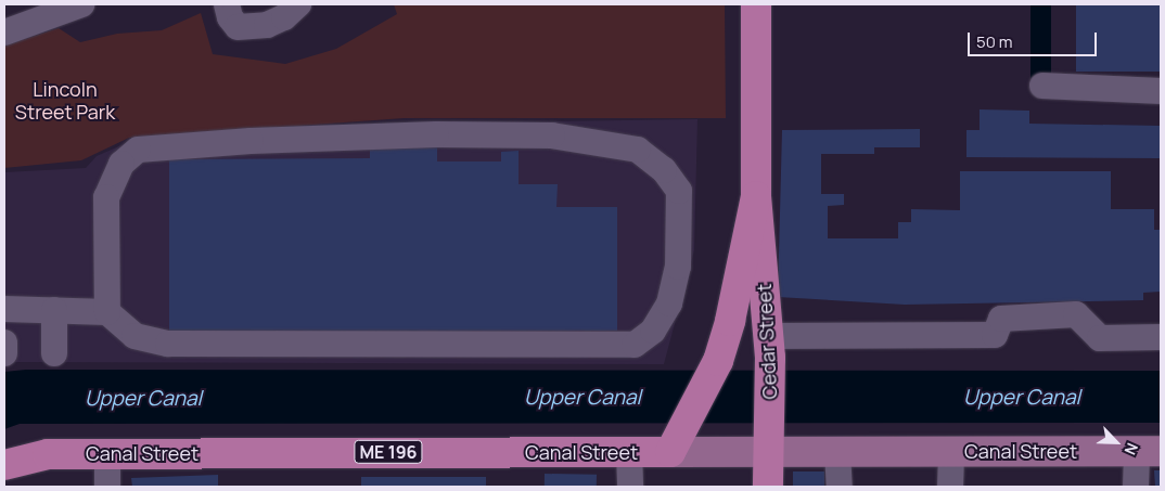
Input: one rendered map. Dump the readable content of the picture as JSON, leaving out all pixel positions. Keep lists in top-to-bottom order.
{
  "streets": {
    "highway": ["Cedar Street", "Canal Street", "ME 196"]
  },
  "crossings": [
    ["Cedar Street", "Canal Street"]
  ],
  "water": ["Upper Canal"],
  "parks": ["Lincoln Street Park"],
  "scale_bar": "50 m",
  "north": "bottom right"
}
